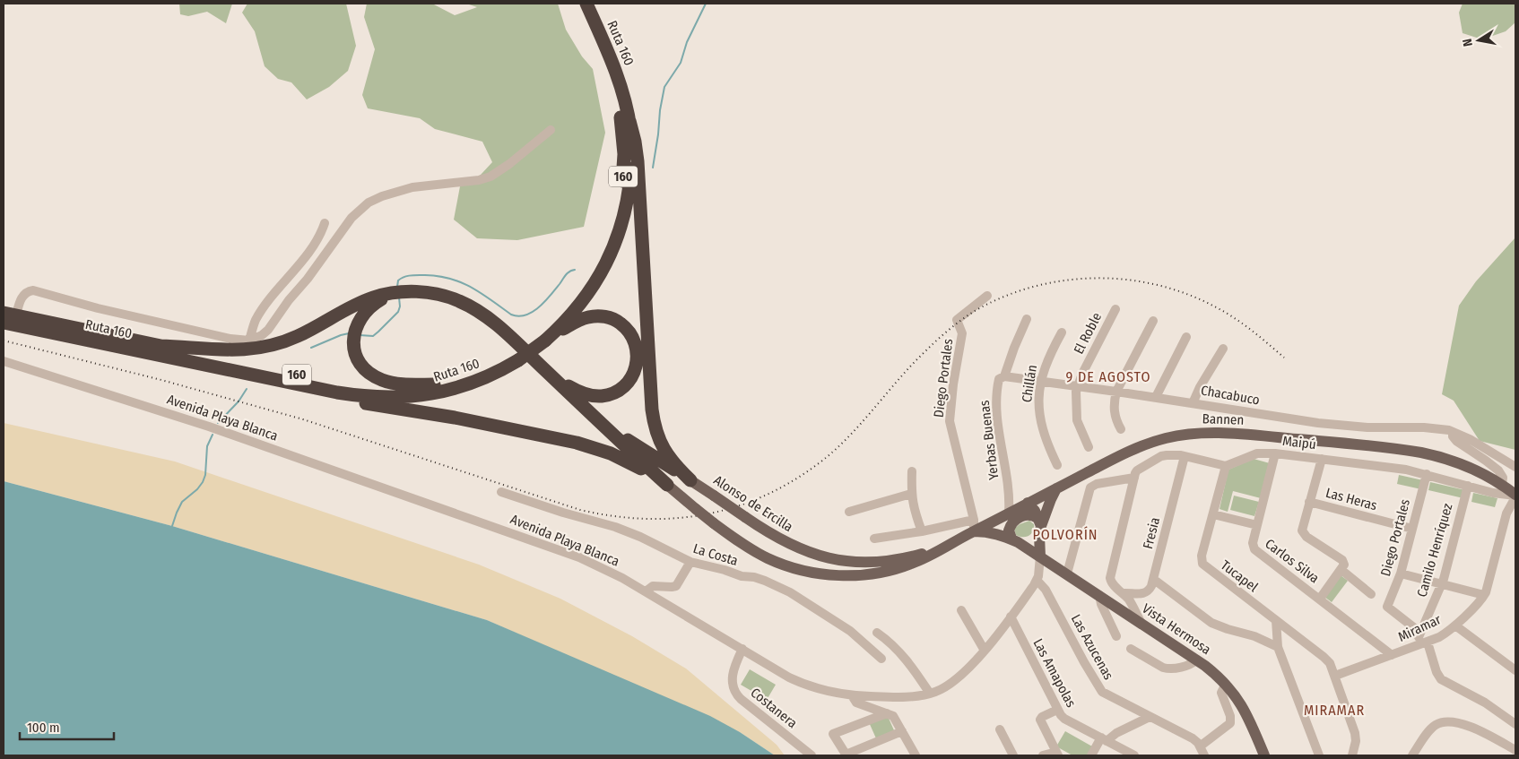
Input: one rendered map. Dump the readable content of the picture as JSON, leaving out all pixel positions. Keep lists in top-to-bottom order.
{
  "streets": {
    "highway": ["Ruta 160", "160"],
    "main road": ["Bannen", "Alonso de Ercilla", "Vista Hermosa"],
    "street": [
      "El Roble",
      "Diego Portales",
      "Chillán",
      "Chacabuco",
      "Avenida Playa Blanca",
      "Yerbas Buenas",
      "Maipú",
      "Las Heras",
      "Fresia",
      "Camilo Henríquez",
      "La Costa",
      "Carlos Silva",
      "Tucapel",
      "Miramar",
      "Las Azucenas",
      "Las Amapolas",
      "Costanera"
    ]
  },
  "crossings": [
    ["El Roble", "Chacabuco"],
    ["Diego Portales", "Bannen"],
    ["Diego Portales", "Maipú"],
    ["Diego Portales", "Las Heras"],
    ["Diego Portales", "Camilo Henríquez"],
    ["Chillán", "Chacabuco"],
    ["Chacabuco", "Yerbas Buenas"],
    ["Avenida Playa Blanca", "Vista Hermosa"],
    ["Avenida Playa Blanca", "Las Azucenas"],
    ["Avenida Playa Blanca", "Las Amapolas"],
    ["Avenida Playa Blanca", "Costanera"],
    ["Bannen", "Yerbas Buenas"],
    ["Bannen", "Maipú"],
    ["Bannen", "Alonso de Ercilla"],
    ["Bannen", "Miramar"],
    ["Maipú", "Camilo Henríquez"],
    ["Maipú", "Carlos Silva"],
    ["Maipú", "Tucapel"],
    ["Maipú", "Miramar"],
    ["Camilo Henríquez", "Miramar"],
    ["Carlos Silva", "Miramar"],
    ["Tucapel", "Miramar"]
  ],
  "districts": ["9 DE AGOSTO", "POLVORÍN", "MIRAMAR"],
  "scale_bar": "100 m",
  "north": "left"
}
